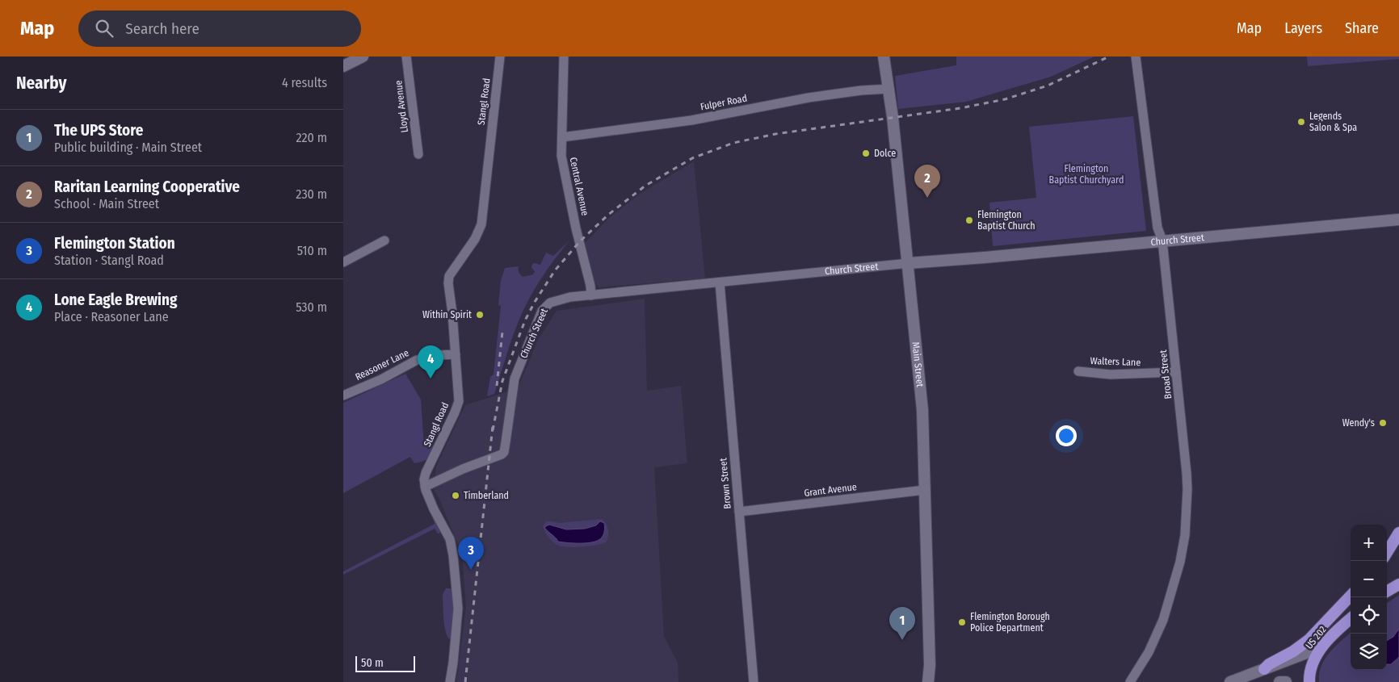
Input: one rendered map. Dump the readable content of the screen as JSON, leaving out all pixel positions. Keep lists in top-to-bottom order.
{
  "streets": {
    "highway": ["US 202"],
    "street": [
      "Stangl Road",
      "Fulper Road",
      "Lloyd Avenue",
      "Central Avenue",
      "Church Street",
      "Walters Lane",
      "Main Street",
      "Reasoner Lane",
      "Broad Street",
      "Brown Street",
      "Grant Avenue"
    ]
  },
  "crossings": [
    ["Stangl Road", "Church Street"],
    ["Stangl Road", "Reasoner Lane"],
    ["Fulper Road", "Central Avenue"],
    ["Fulper Road", "Main Street"],
    ["Central Avenue", "Church Street"],
    ["Church Street", "Main Street"],
    ["Church Street", "Broad Street"],
    ["Church Street", "Brown Street"],
    ["Walters Lane", "Broad Street"],
    ["Main Street", "Grant Avenue"],
    ["Brown Street", "Grant Avenue"]
  ],
  "parks": ["Flemington Baptist Churchyard"],
  "places": [
    "Legends Salon & Spa",
    "Dolce",
    "Flemington Baptist Church",
    "Within Spirit",
    "Wendy's",
    "Timberland",
    "Flemington Borough Police Department"
  ],
  "scale_bar": "50 m",
  "page": {
    "header": "Map",
    "search": "Search here",
    "nav": ["Map", "Layers", "Share"],
    "heading": ["Nearby", "4 results"],
    "list": [
      {
        "mark": "1",
        "name": "The UPS Store",
        "note": "Public building · Main Street",
        "value": "220 m"
      },
      {
        "mark": "2",
        "name": "Raritan Learning Cooperative",
        "note": "School · Main Street",
        "value": "230 m"
      },
      {
        "mark": "3",
        "name": "Flemington Station",
        "note": "Station · Stangl Road",
        "value": "510 m"
      },
      {
        "mark": "4",
        "name": "Lone Eagle Brewing",
        "note": "Place · Reasoner Lane",
        "value": "530 m"
      }
    ],
    "pins": [
      "2",
      "4",
      "3",
      "1"
    ],
    "map_buttons": ["+", "−"],
    "scale": "50 m"
  }
}
